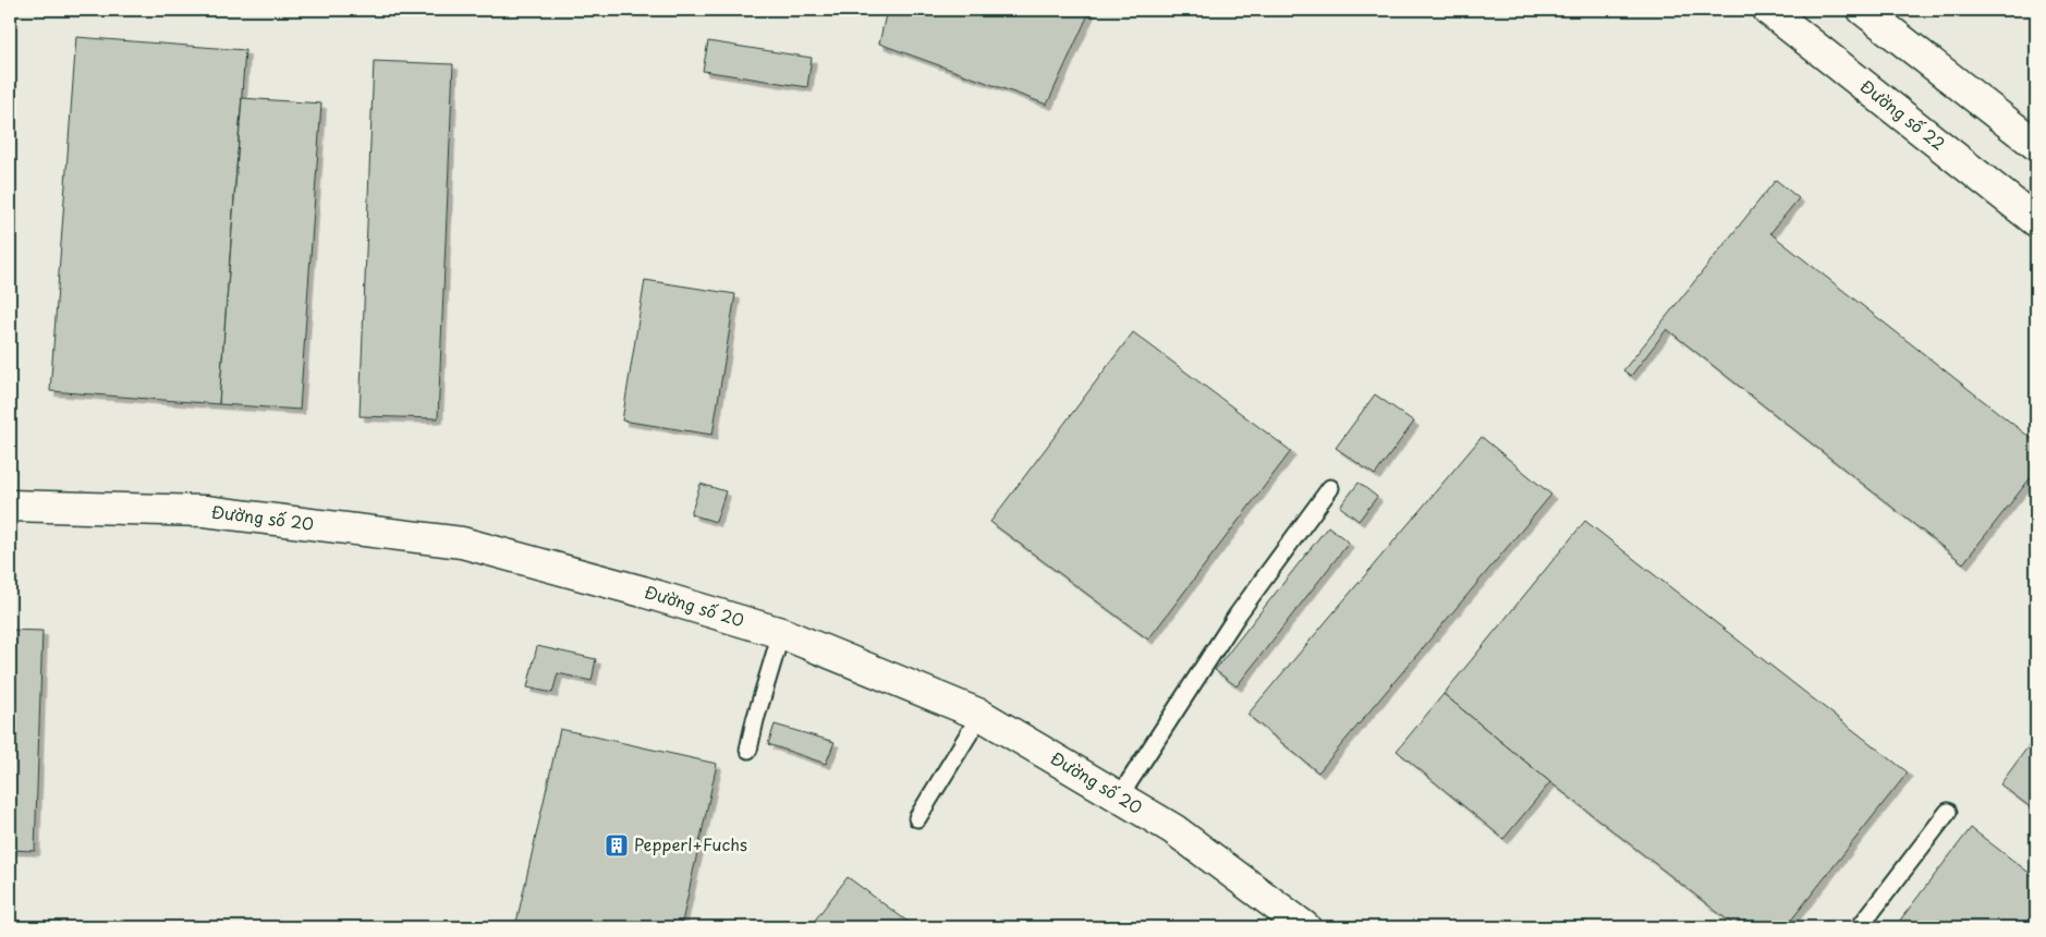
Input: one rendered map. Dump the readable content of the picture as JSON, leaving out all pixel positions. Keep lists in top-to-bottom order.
{
  "streets": {
    "street": ["Đường số 22", "Đường số 20"]
  },
  "places": {
    "building": ["Pepperl+Fuchs"]
  }
}
